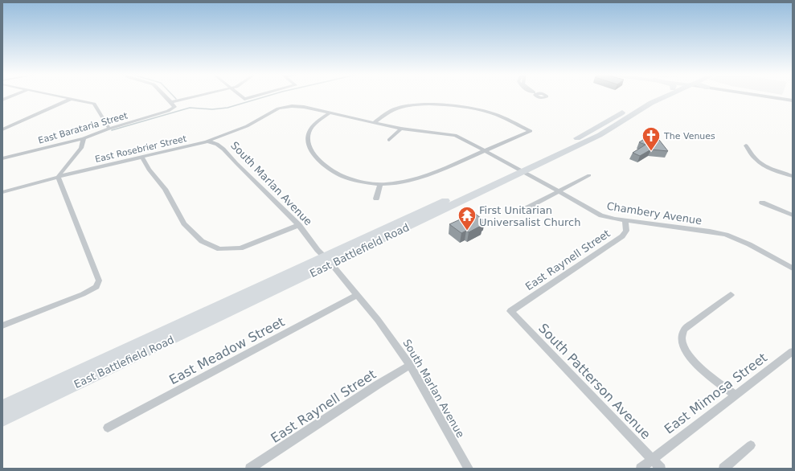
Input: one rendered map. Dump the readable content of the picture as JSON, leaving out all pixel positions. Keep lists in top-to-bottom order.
{
  "streets": {
    "main road": ["East Battlefield Road"],
    "street": [
      "East Barataria Street",
      "East Rosebrier Street",
      "South Marlan Avenue",
      "Chambery Avenue",
      "East Raynell Street",
      "East Meadow Street",
      "South Patterson Avenue",
      "East Mimosa Street"
    ]
  },
  "crossings": [
    ["East Rosebrier Street", "South Marlan Avenue"],
    ["East Rosebrier Street", "Chambery Avenue"],
    ["South Marlan Avenue", "East Battlefield Road"],
    ["South Marlan Avenue", "East Raynell Street"],
    ["South Marlan Avenue", "East Meadow Street"],
    ["Chambery Avenue", "East Battlefield Road"],
    ["Chambery Avenue", "East Raynell Street"],
    ["East Raynell Street", "South Patterson Avenue"],
    ["South Patterson Avenue", "East Mimosa Street"]
  ],
  "places": {
    "church": ["The Venues"],
    "temple": ["First Unitarian Universalist Church"]
  }
}
